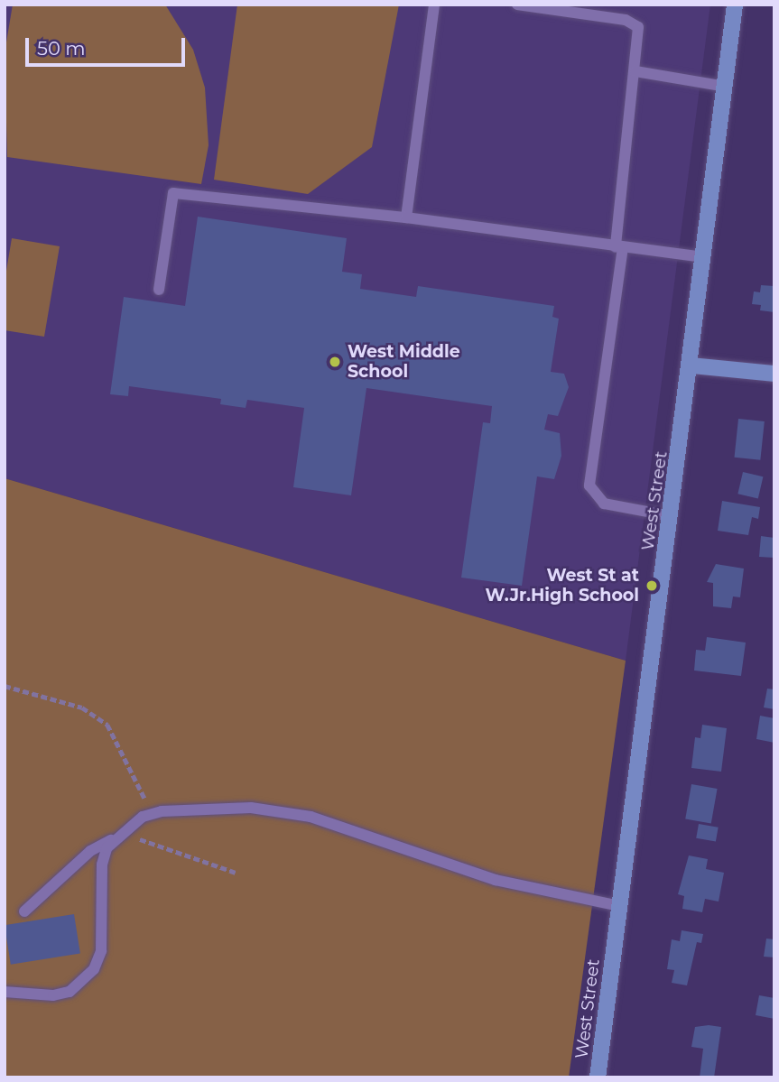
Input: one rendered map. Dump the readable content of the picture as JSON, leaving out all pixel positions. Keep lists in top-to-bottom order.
{
  "streets": {
    "street": ["West Street"]
  },
  "places": ["West Middle School", "West St at W.Jr.High School"],
  "scale_bar": "50 m"
}
